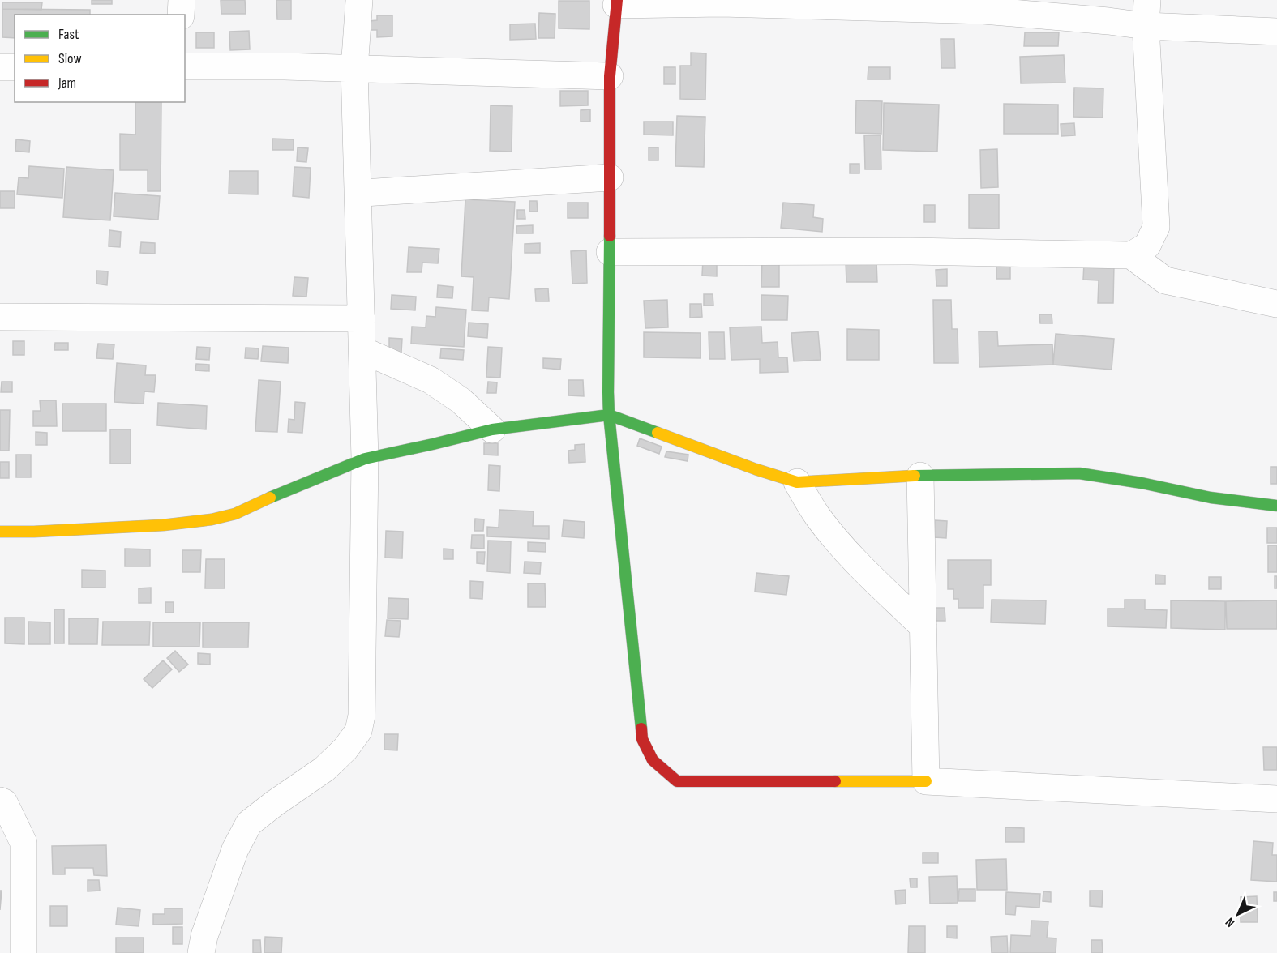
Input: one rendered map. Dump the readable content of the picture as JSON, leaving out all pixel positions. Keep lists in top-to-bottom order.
{
  "legend": ["Fast", "Slow", "Jam"],
  "north": "bottom left"
}
